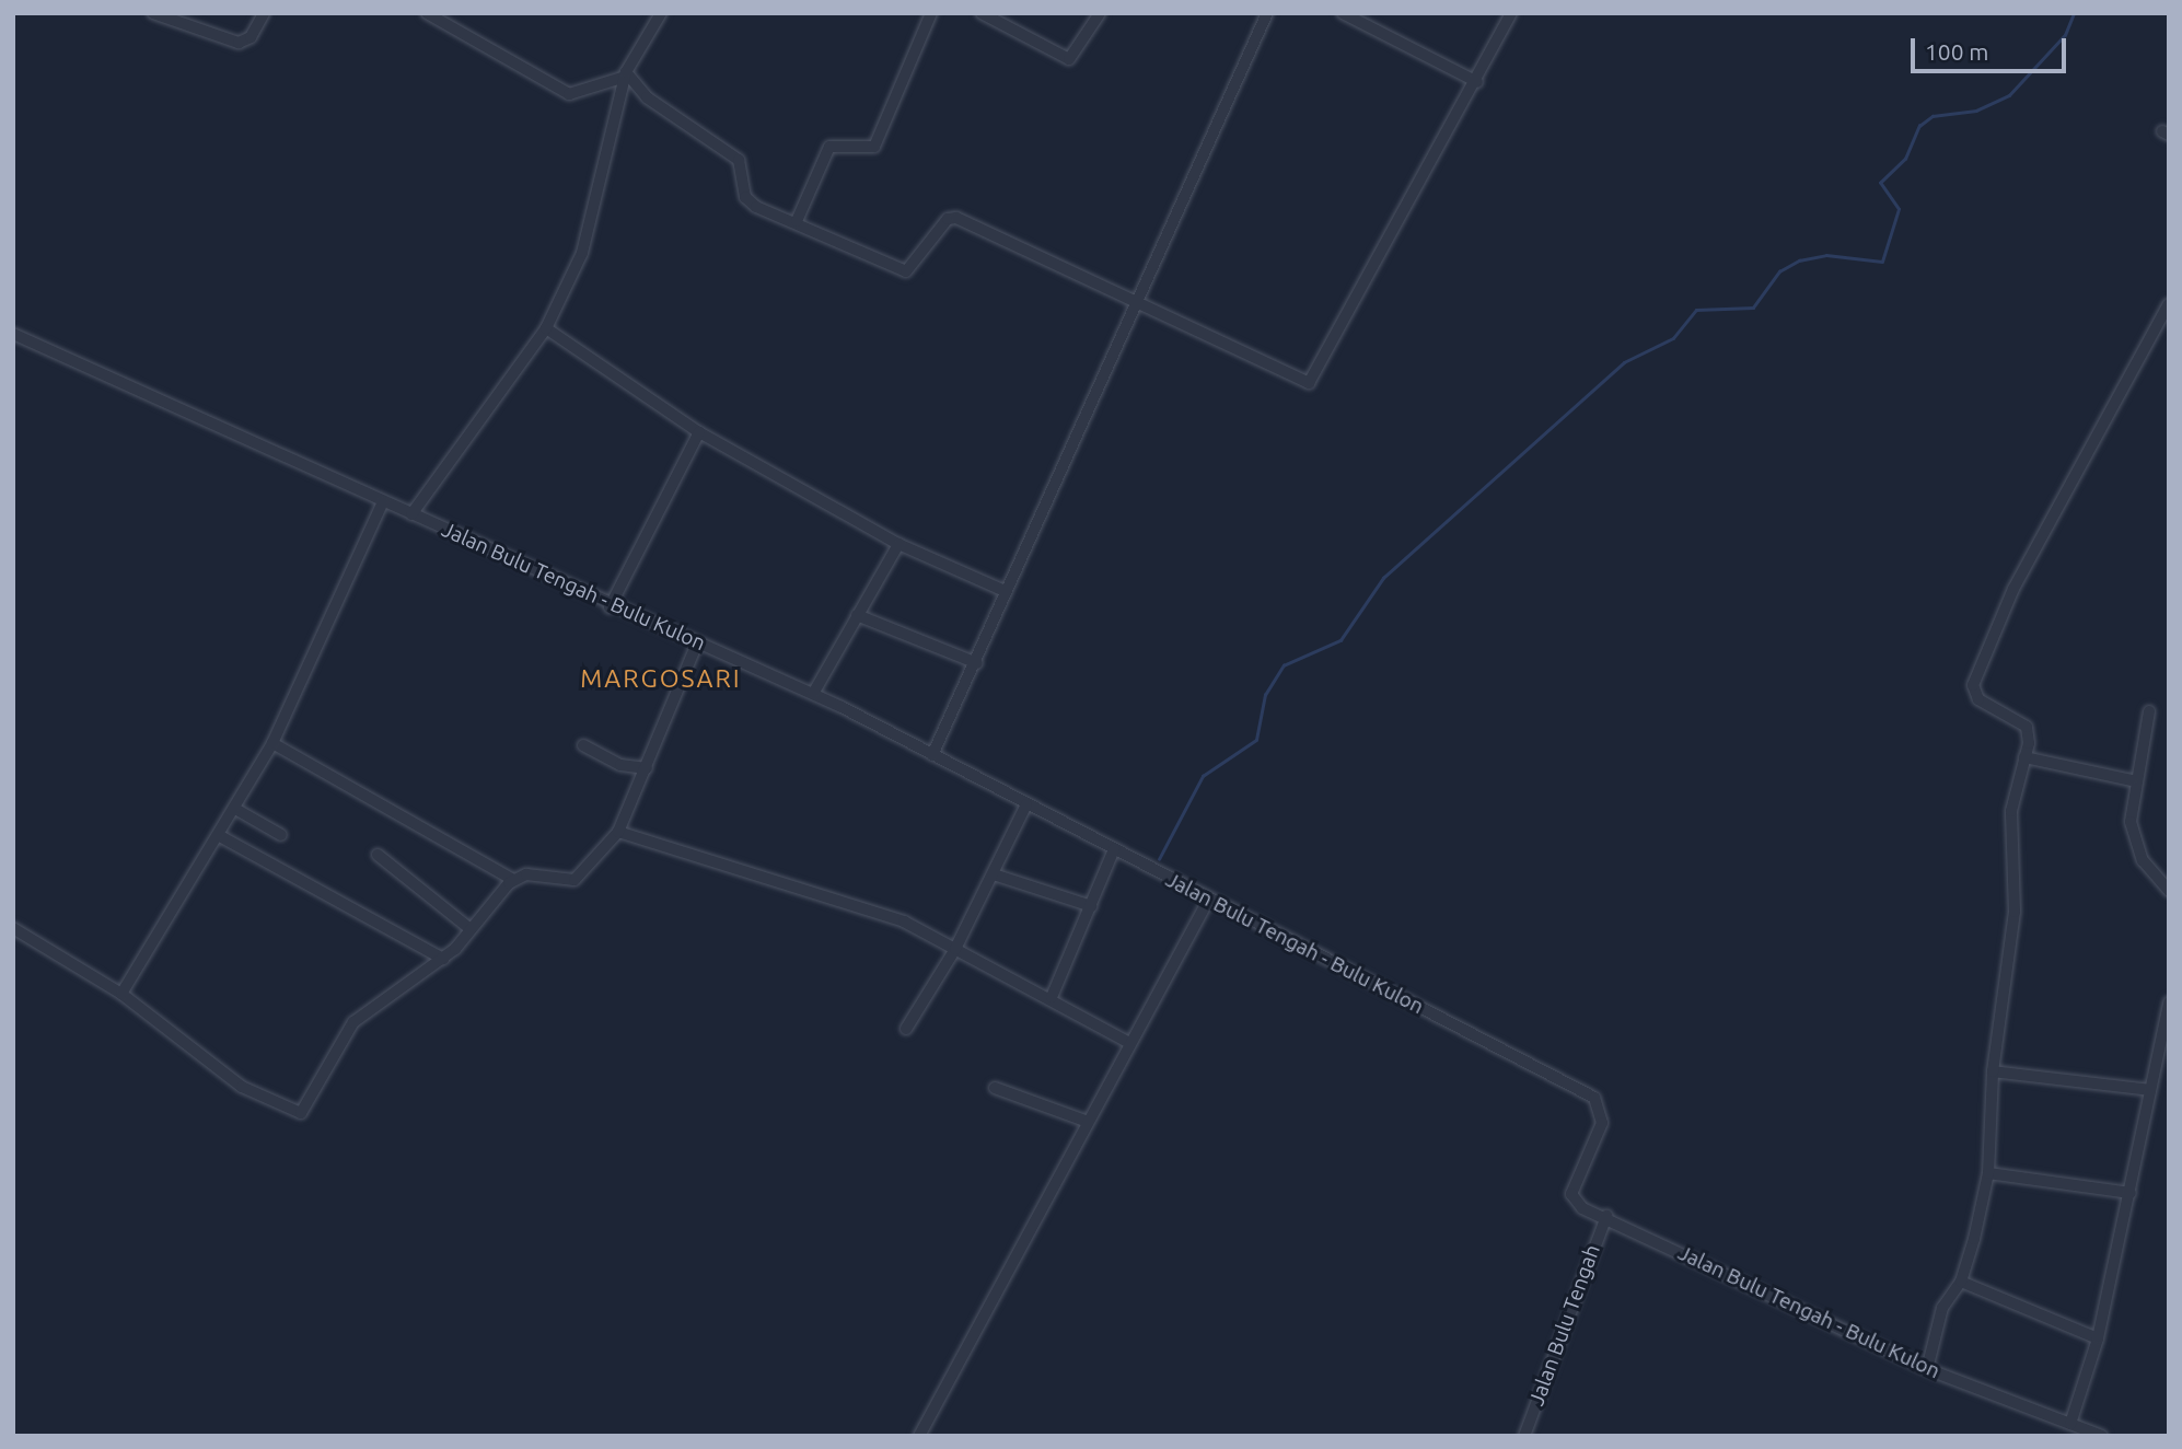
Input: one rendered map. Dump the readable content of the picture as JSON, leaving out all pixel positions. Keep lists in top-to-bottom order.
{
  "streets": {
    "street": ["Jalan Bulu Tengah - Bulu Kulon", "Jalan Bulu Tengah"]
  },
  "crossings": [
    ["Jalan Bulu Tengah - Bulu Kulon", "Jalan Bulu Tengah"]
  ],
  "districts": ["MARGOSARI"],
  "scale_bar": "100 m"
}
